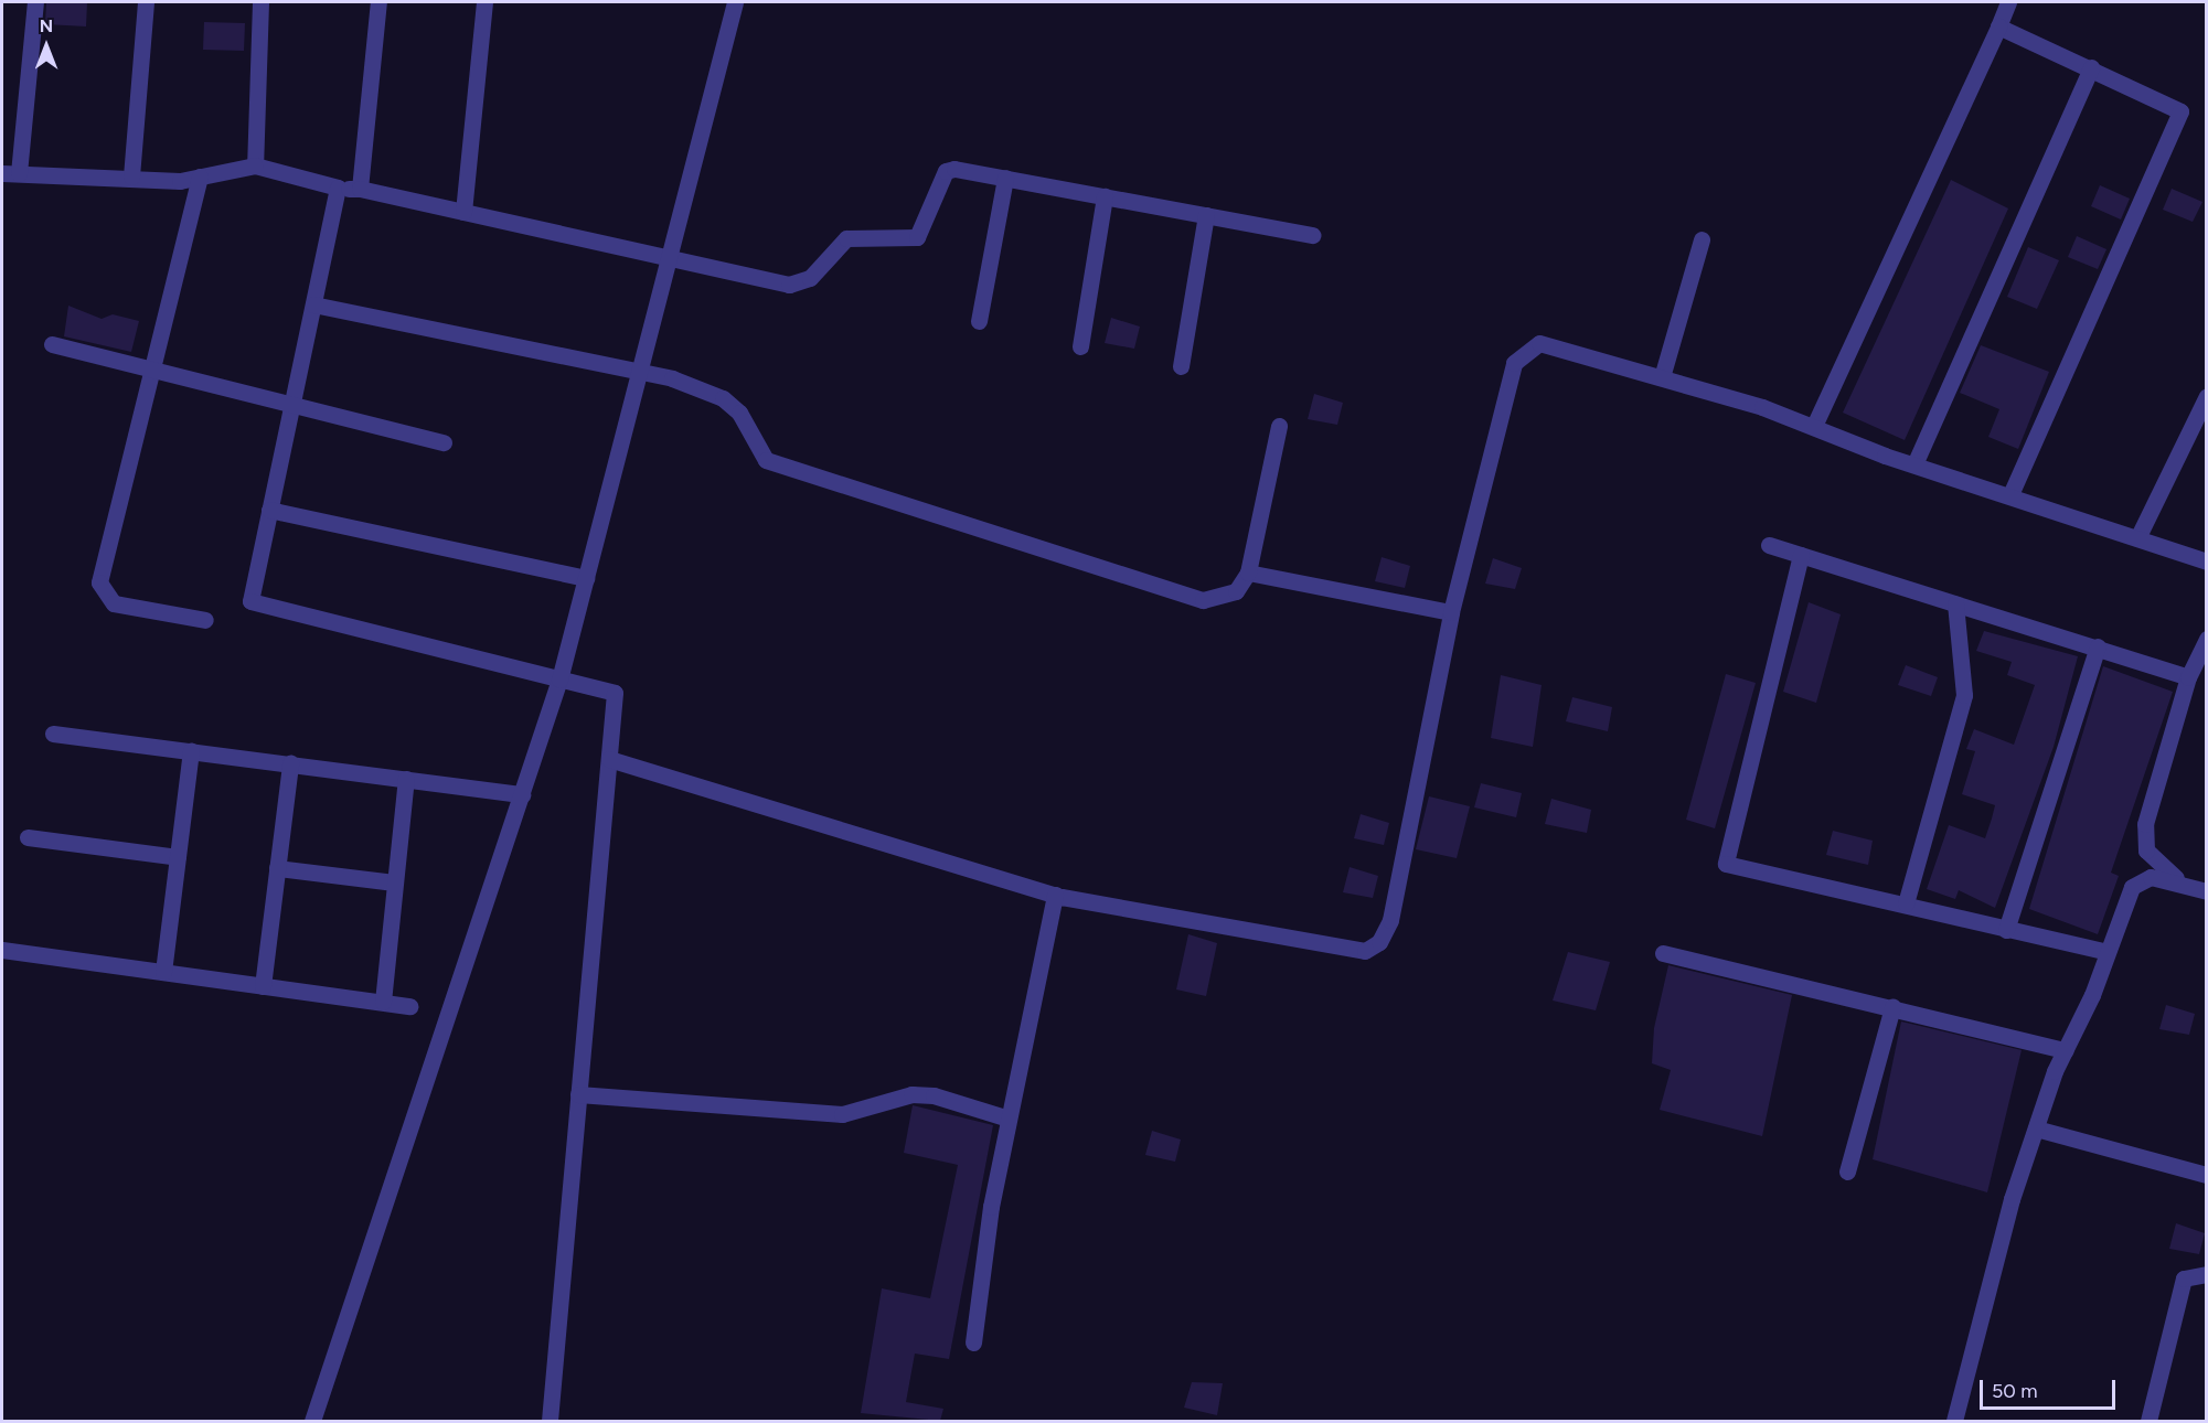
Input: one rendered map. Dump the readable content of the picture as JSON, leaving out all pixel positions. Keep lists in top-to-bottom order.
{
  "scale_bar": "50 m",
  "north": "top"
}
